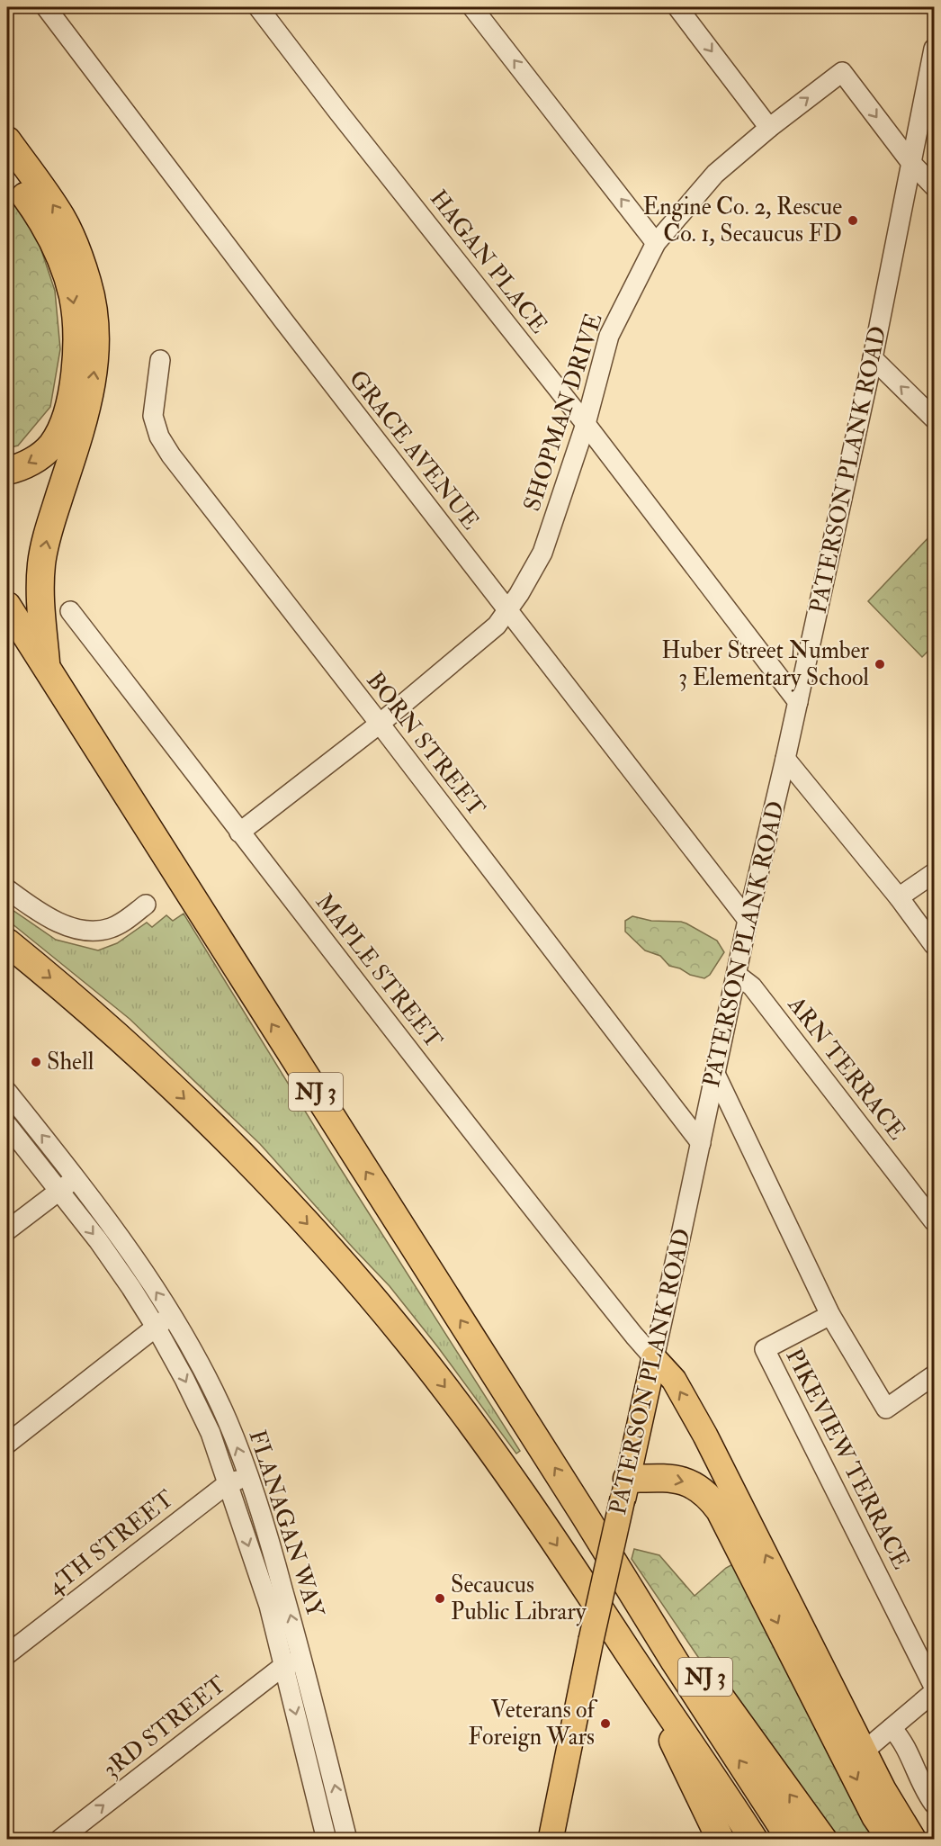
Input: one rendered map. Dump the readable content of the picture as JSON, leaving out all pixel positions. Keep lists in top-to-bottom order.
{
  "streets": {
    "highway": ["NJ 3"],
    "main road": ["PATERSON PLANK ROAD"],
    "street": [
      "HAGAN PLACE",
      "SHOPMAN DRIVE",
      "GRACE AVENUE",
      "BORN STREET",
      "MAPLE STREET",
      "ARN TERRACE",
      "PIKEVIEW TERRACE",
      "FLANAGAN WAY",
      "4TH STREET",
      "3RD STREET"
    ]
  },
  "crossings": [
    ["HAGAN PLACE", "SHOPMAN DRIVE"],
    ["HAGAN PLACE", "PATERSON PLANK ROAD"],
    ["SHOPMAN DRIVE", "GRACE AVENUE"],
    ["SHOPMAN DRIVE", "PATERSON PLANK ROAD"],
    ["SHOPMAN DRIVE", "BORN STREET"],
    ["SHOPMAN DRIVE", "MAPLE STREET"],
    ["GRACE AVENUE", "PATERSON PLANK ROAD"],
    ["PATERSON PLANK ROAD", "BORN STREET"],
    ["PATERSON PLANK ROAD", "MAPLE STREET"],
    ["PATERSON PLANK ROAD", "ARN TERRACE"],
    ["FLANAGAN WAY", "4TH STREET"],
    ["FLANAGAN WAY", "3RD STREET"]
  ],
  "one_way": ["3RD STREET"],
  "places": [
    "Engine Co. 2, Rescue Co. 1, Secaucus FD",
    "Huber Street Number 3 Elementary School",
    "Shell",
    "Secaucus Public Library",
    "Veterans of Foreign Wars"
  ]
}
